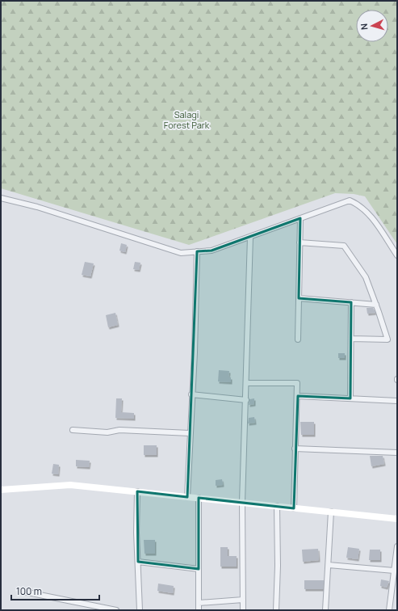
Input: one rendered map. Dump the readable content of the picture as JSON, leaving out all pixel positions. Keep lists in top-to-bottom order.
{
  "parks": ["Salagi Forest Park"],
  "scale_bar": "100 m",
  "north": "left"
}
